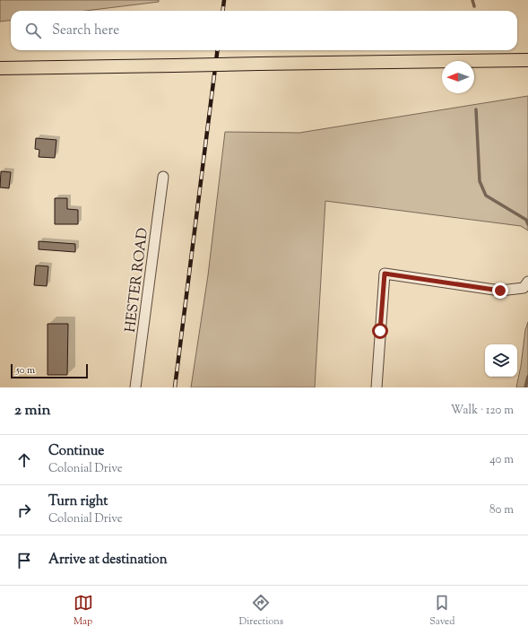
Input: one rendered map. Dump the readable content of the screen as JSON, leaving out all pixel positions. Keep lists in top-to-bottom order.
{
  "streets": {
    "street": ["HESTER ROAD"]
  },
  "scale_bar": "50 m",
  "north": "left",
  "page": {
    "search": "Search here",
    "scale": "50 m",
    "heading": ["2 min", "Walk · 120 m"],
    "list": [
      ["Continue", "Colonial Drive", "40 m"],
      ["Turn right", "Colonial Drive", "80 m"],
      "Arrive at destination"
    ],
    "nav": ["Map", "Directions", "Saved"]
  }
}
